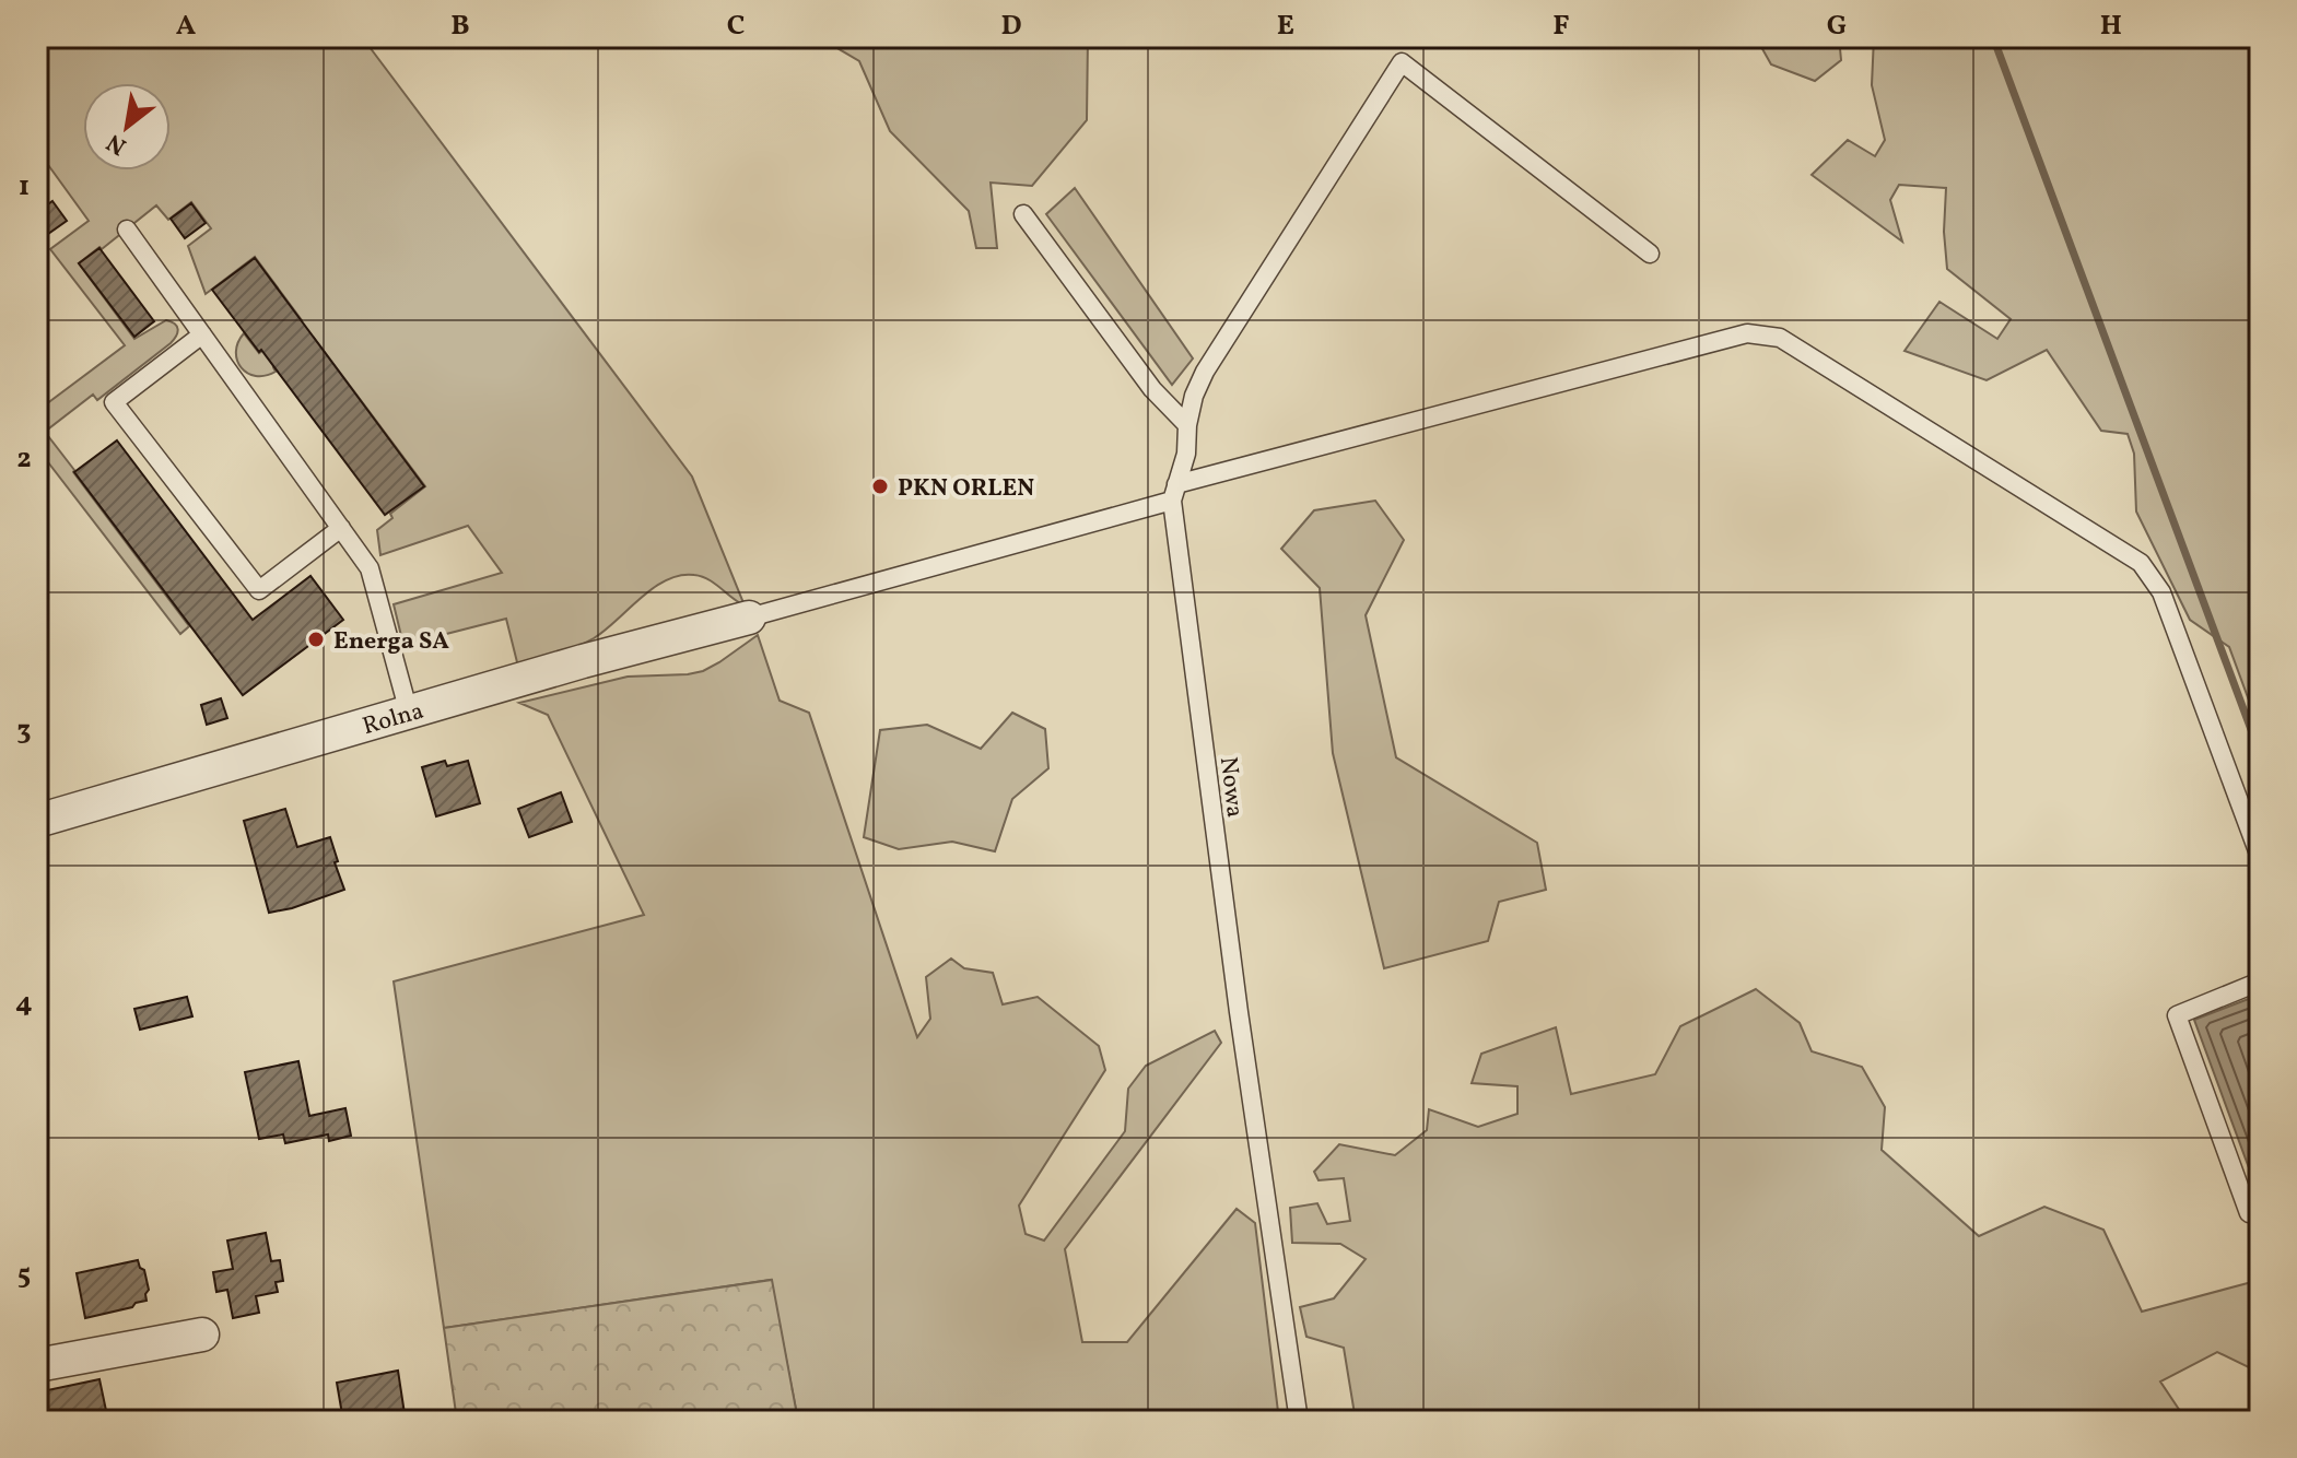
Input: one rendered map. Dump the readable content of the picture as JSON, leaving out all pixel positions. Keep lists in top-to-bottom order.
{
  "streets": {
    "street": ["Rolna"],
    "lane": ["Nowa"]
  },
  "places": ["PKN ORLEN", "Energa SA"],
  "north": "bottom left",
  "grid": {
    "columns": [
      "A",
      "B",
      "C",
      "D",
      "E",
      "F",
      "G",
      "H"
    ],
    "rows": [
      "1",
      "2",
      "3",
      "4",
      "5"
    ]
  }
}
